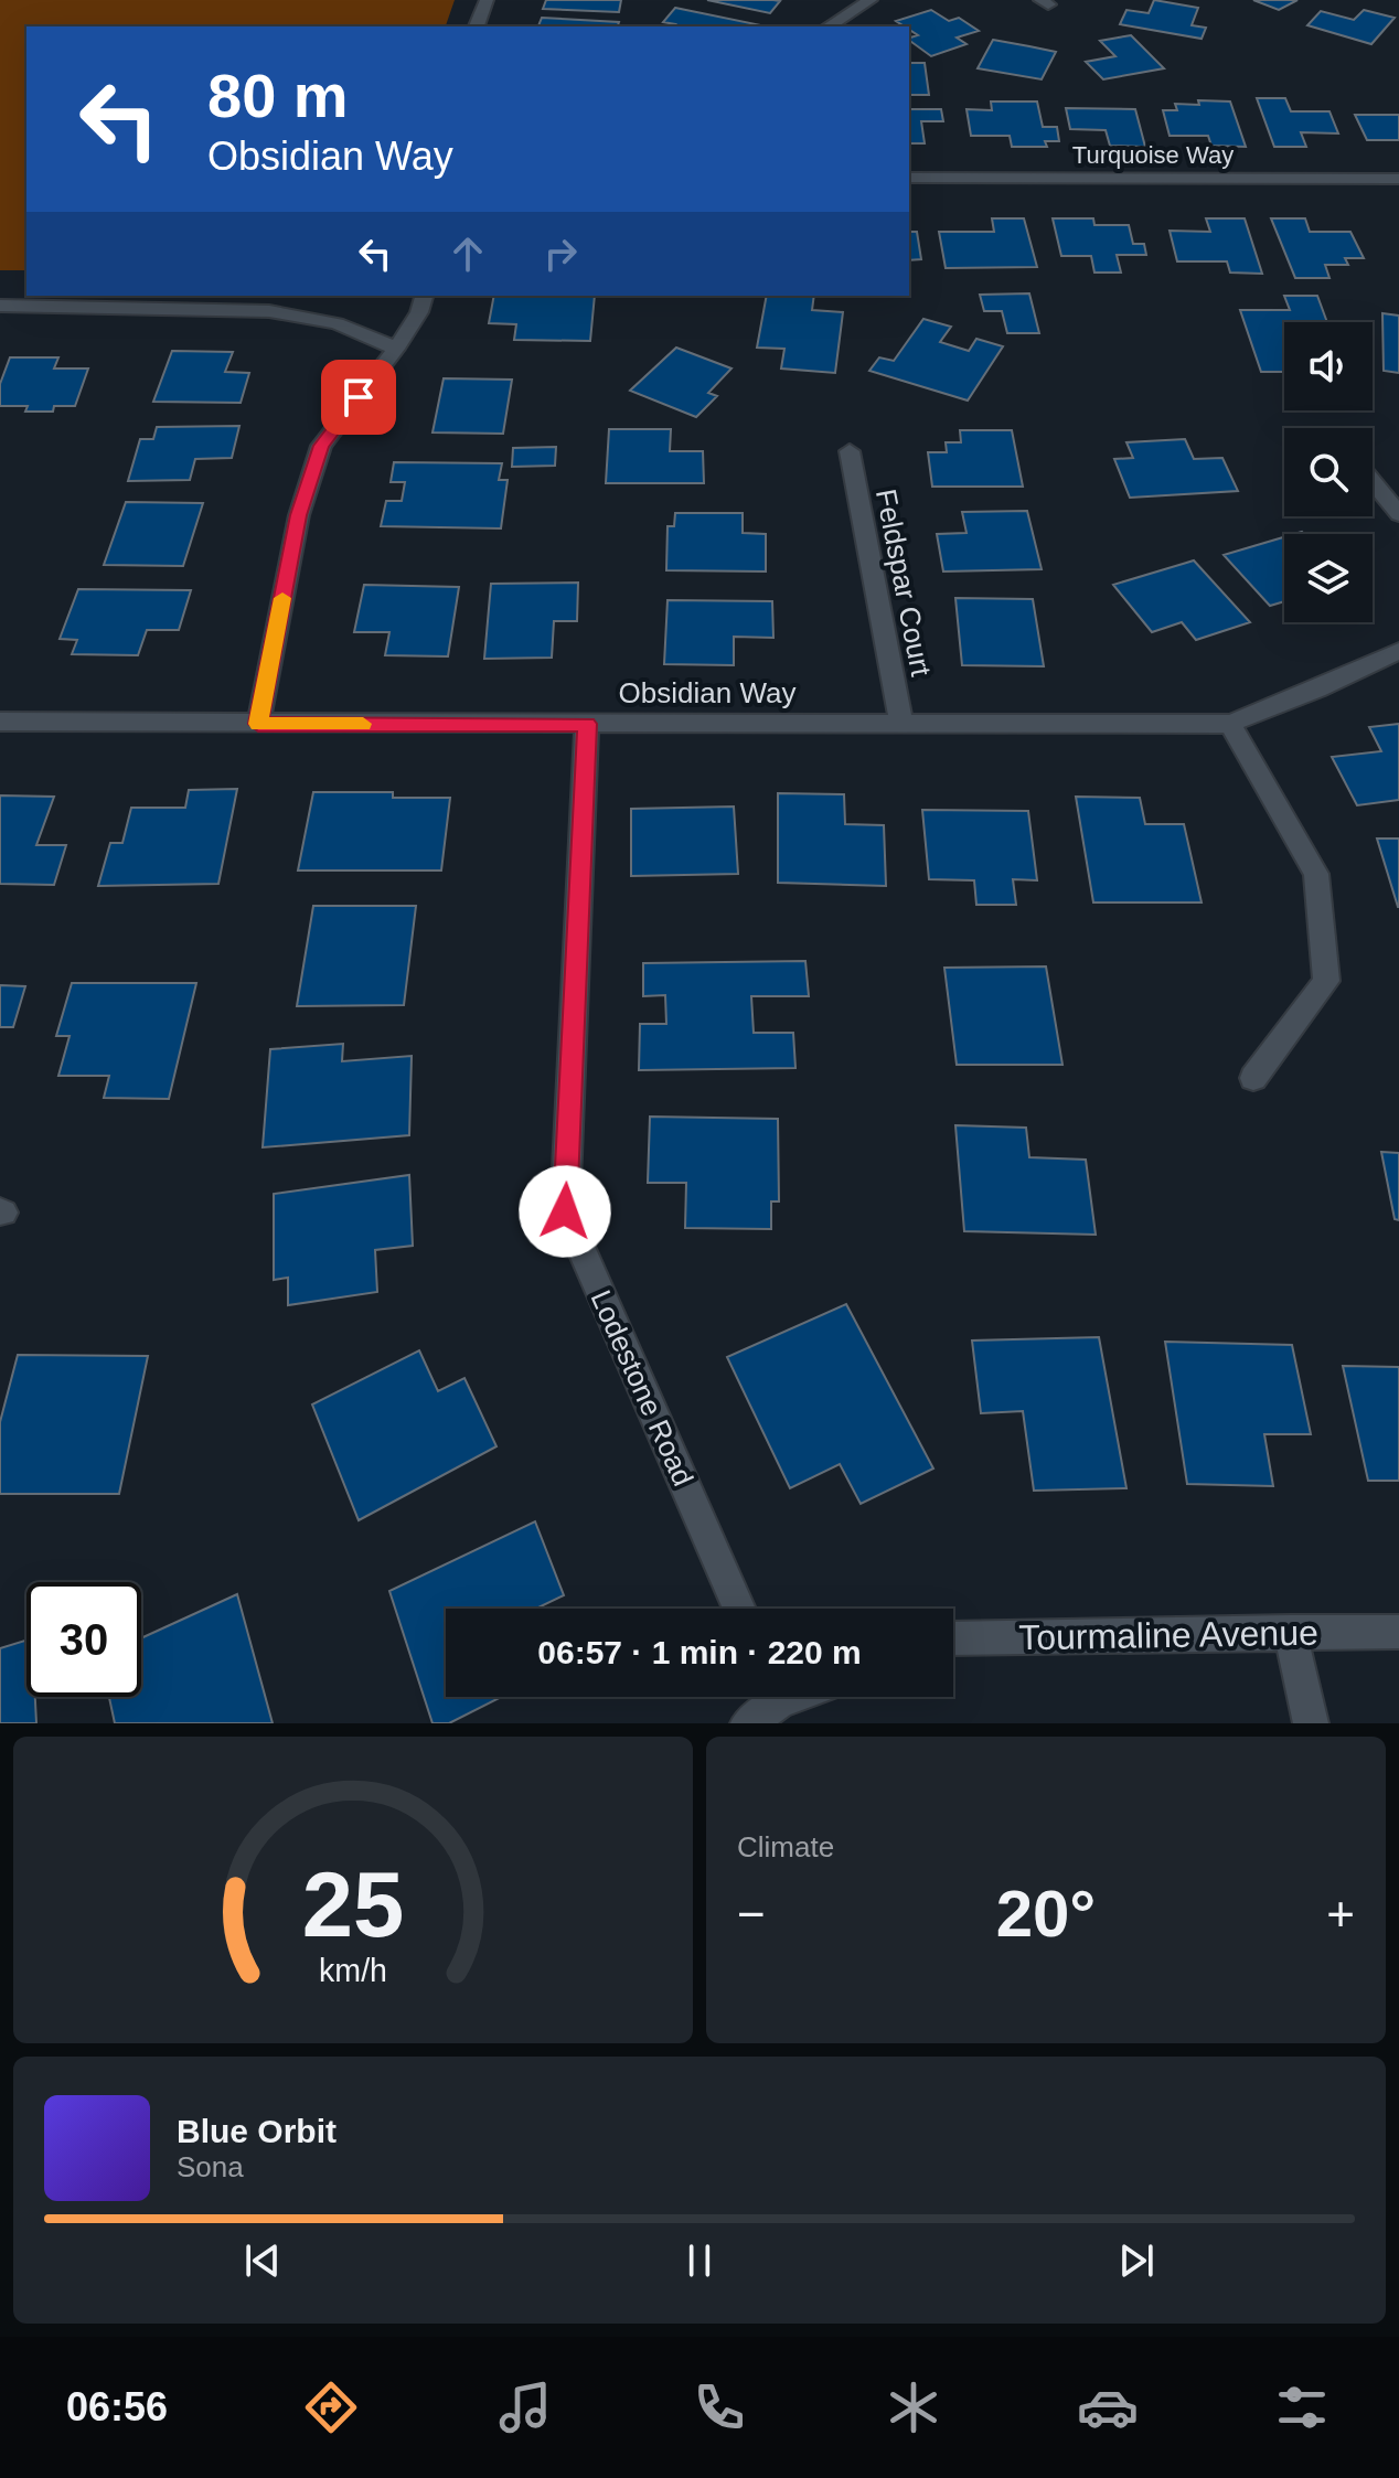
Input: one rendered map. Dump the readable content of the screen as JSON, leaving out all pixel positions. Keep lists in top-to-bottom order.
{
  "streets": {
    "street": [
      "Turquoise Way",
      "Feldspar Court",
      "Obsidian Way",
      "Lodestone Road",
      "Tourmaline Avenue"
    ]
  },
  "crossings": [
    ["Feldspar Court", "Obsidian Way"],
    ["Obsidian Way", "Lodestone Road"]
  ],
  "page": {
    "turn": ["80 m", "Obsidian Way"],
    "limit": "30",
    "trip": "06:57 · 1 min · 220 m",
    "tile": "Climate",
    "heat": ["−", "20°", "+"],
    "song": ["Blue Orbit", "Sona"],
    "tabs": "06:56",
    "gauge": ["25", "km/h"]
  }
}
